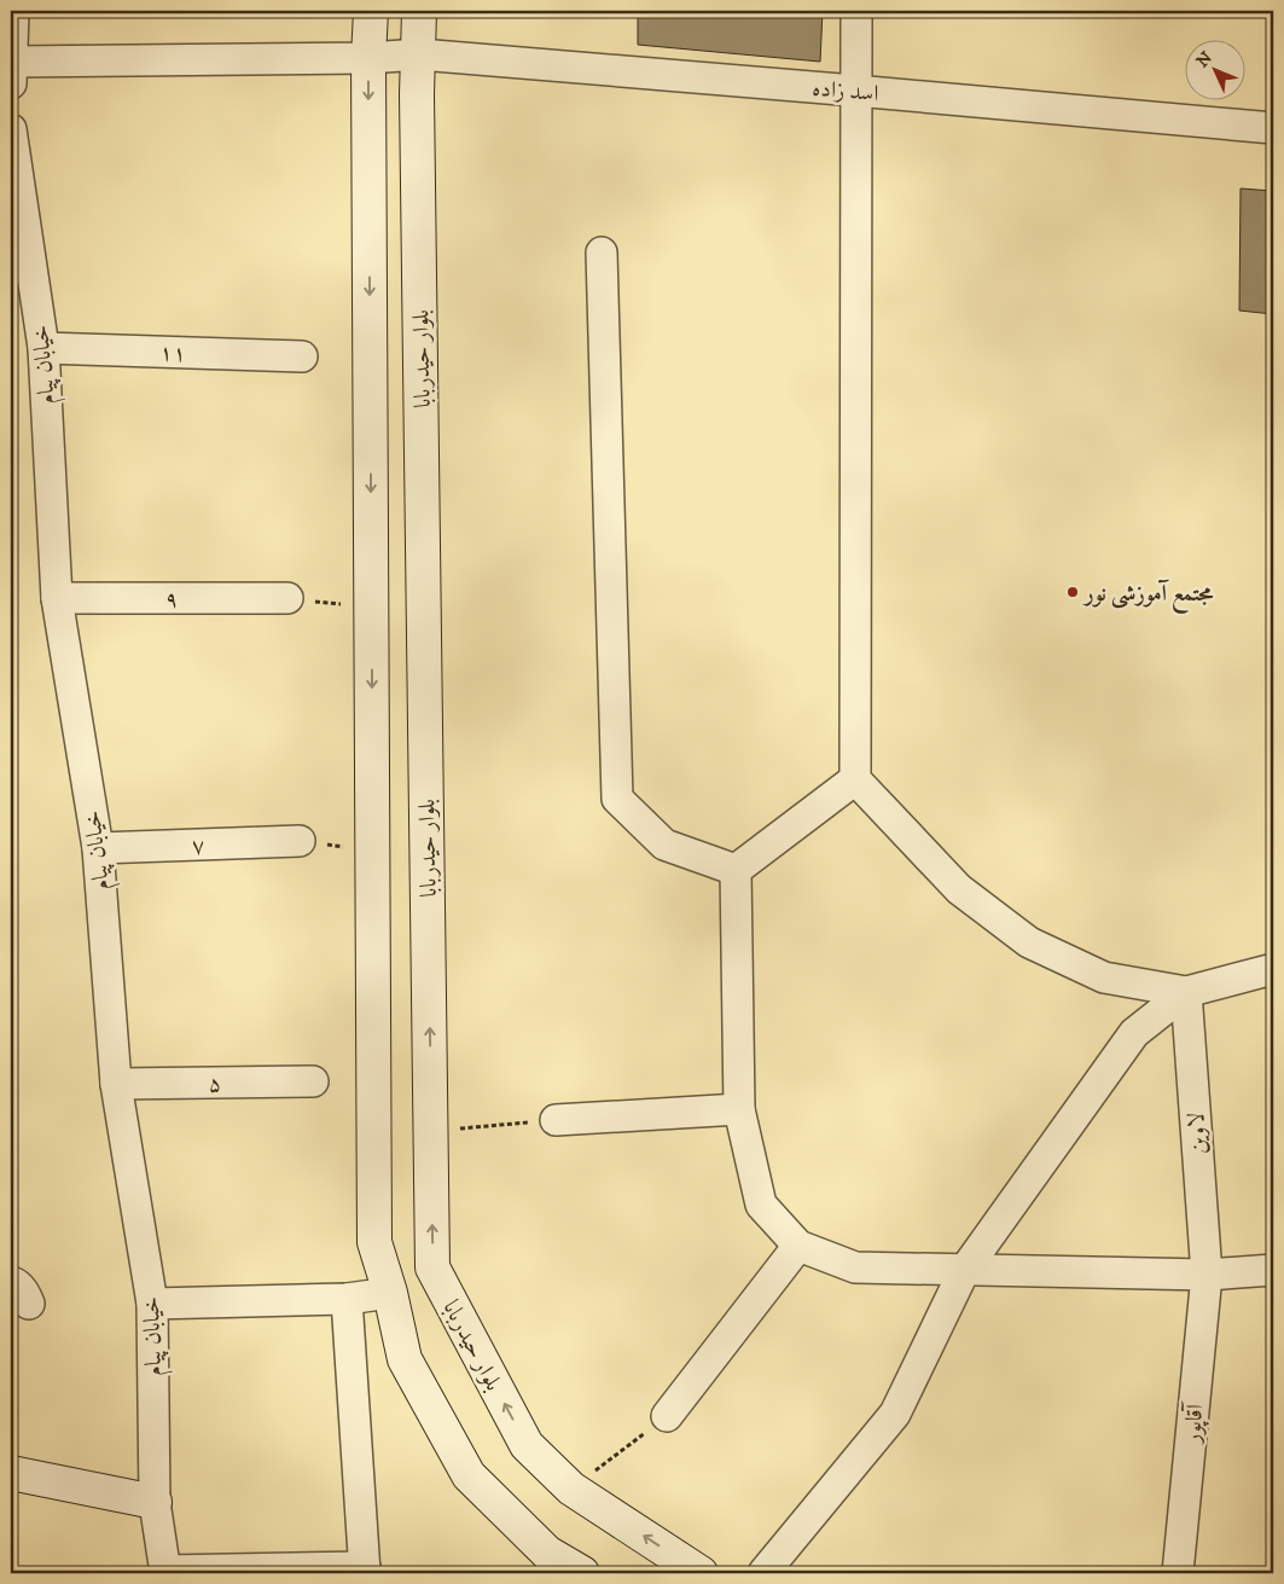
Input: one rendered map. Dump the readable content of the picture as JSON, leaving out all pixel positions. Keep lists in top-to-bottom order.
{
  "streets": {
    "street": [
      "اسد زاده",
      "۱۱",
      "بلوار حیدربابا",
      "خیابان پیام",
      "۹",
      "۷",
      "۵",
      "لاوین",
      "آقاپور"
    ]
  },
  "crossings": [
    ["اسد زاده", "بلوار حیدربابا"],
    ["۱۱", "خیابان پیام"],
    ["خیابان پیام", "۹"],
    ["خیابان پیام", "۷"],
    ["خیابان پیام", "۵"],
    ["لاوین", "آقاپور"]
  ],
  "places": ["مجتمع آموزشی نور"],
  "north": "top left"
}
